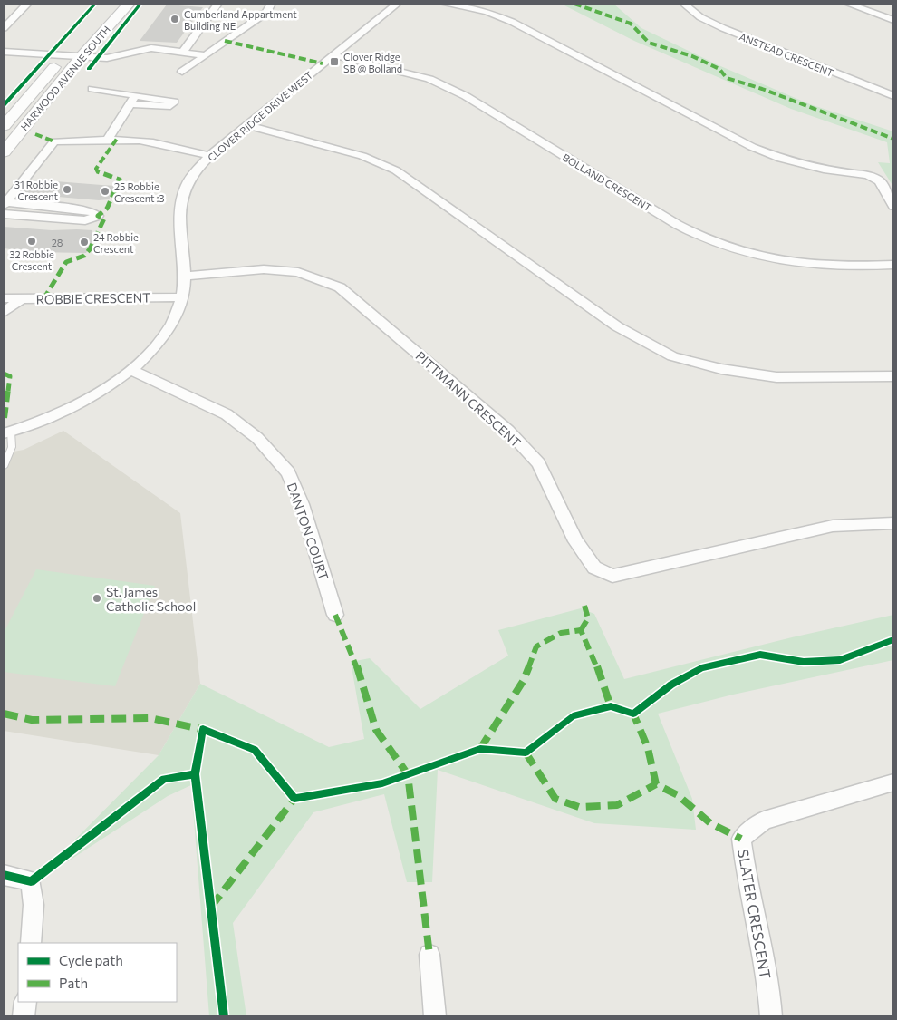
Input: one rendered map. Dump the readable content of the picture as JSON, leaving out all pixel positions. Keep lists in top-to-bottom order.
{
  "streets": {
    "main road": ["HARWOOD AVENUE SOUTH"],
    "street": [
      "ANSTEAD CRESCENT",
      "CLOVER RIDGE DRIVE WEST",
      "BOLLAND CRESCENT",
      "ROBBIE CRESCENT",
      "PITTMANN CRESCENT",
      "DANTON COURT",
      "SLATER CRESCENT"
    ]
  },
  "crossings": [
    ["CLOVER RIDGE DRIVE WEST", "BOLLAND CRESCENT"],
    ["CLOVER RIDGE DRIVE WEST", "ROBBIE CRESCENT"],
    ["CLOVER RIDGE DRIVE WEST", "PITTMANN CRESCENT"],
    ["CLOVER RIDGE DRIVE WEST", "DANTON COURT"]
  ],
  "places": {
    "other": [
      "Cumberland Appartment Building NE",
      "31 Robbie Crescent",
      "25 Robbie Crescent :3",
      "32 Robbie Crescent",
      "24 Robbie Crescent",
      "St. James Catholic School"
    ],
    "transit": ["Clover Ridge SB @ Bolland"]
  },
  "house_numbers": ["28"],
  "legend": ["Cycle path", "Path"]
}
